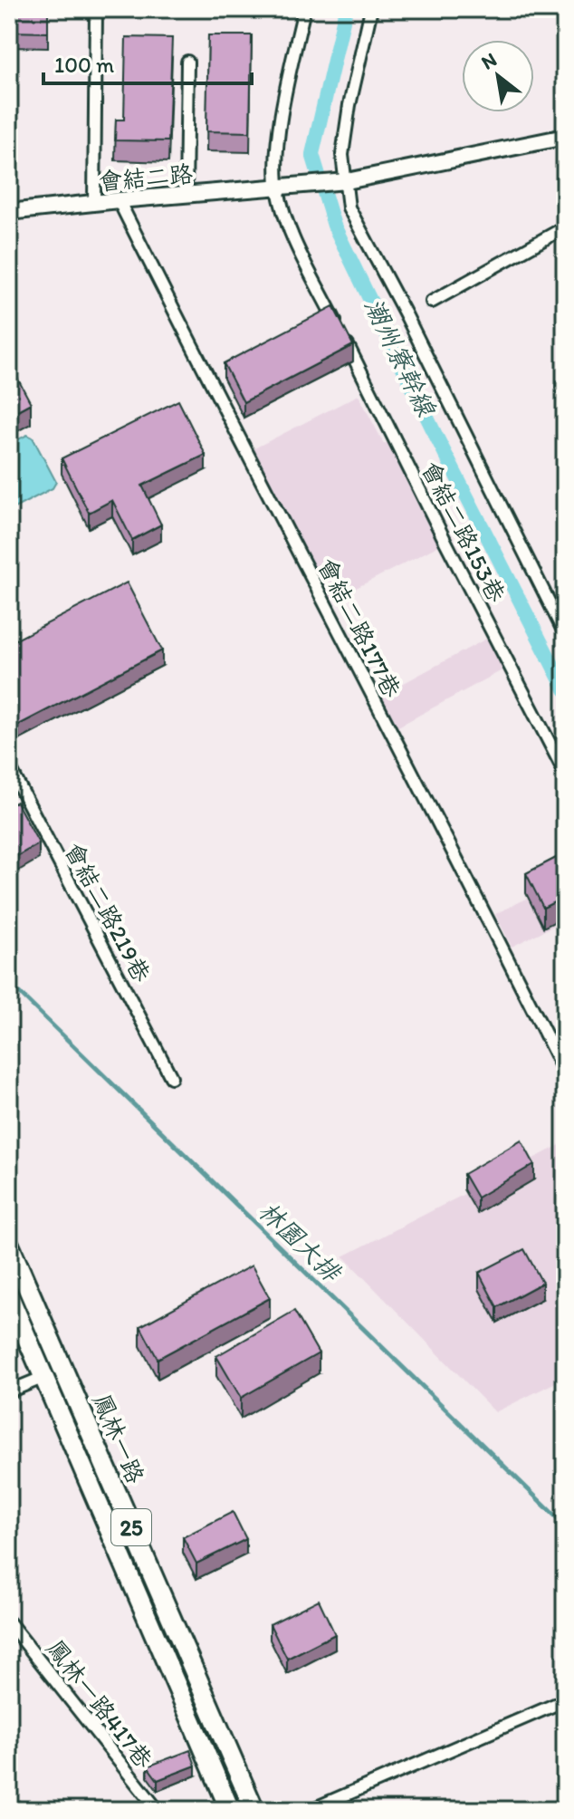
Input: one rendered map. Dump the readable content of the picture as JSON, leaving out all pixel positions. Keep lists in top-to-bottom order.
{
  "streets": {
    "main road": ["鳳林一路", "25"],
    "street": [
      "會結二路",
      "會結二路153巷",
      "會結二路177巷",
      "會結二路219巷",
      "鳳林一路417巷"
    ]
  },
  "crossings": [
    ["會結二路", "會結二路153巷"],
    ["會結二路", "會結二路177巷"]
  ],
  "water": ["潮州寮幹線", "林園大排"],
  "scale_bar": "100 m",
  "north": "top left"
}
